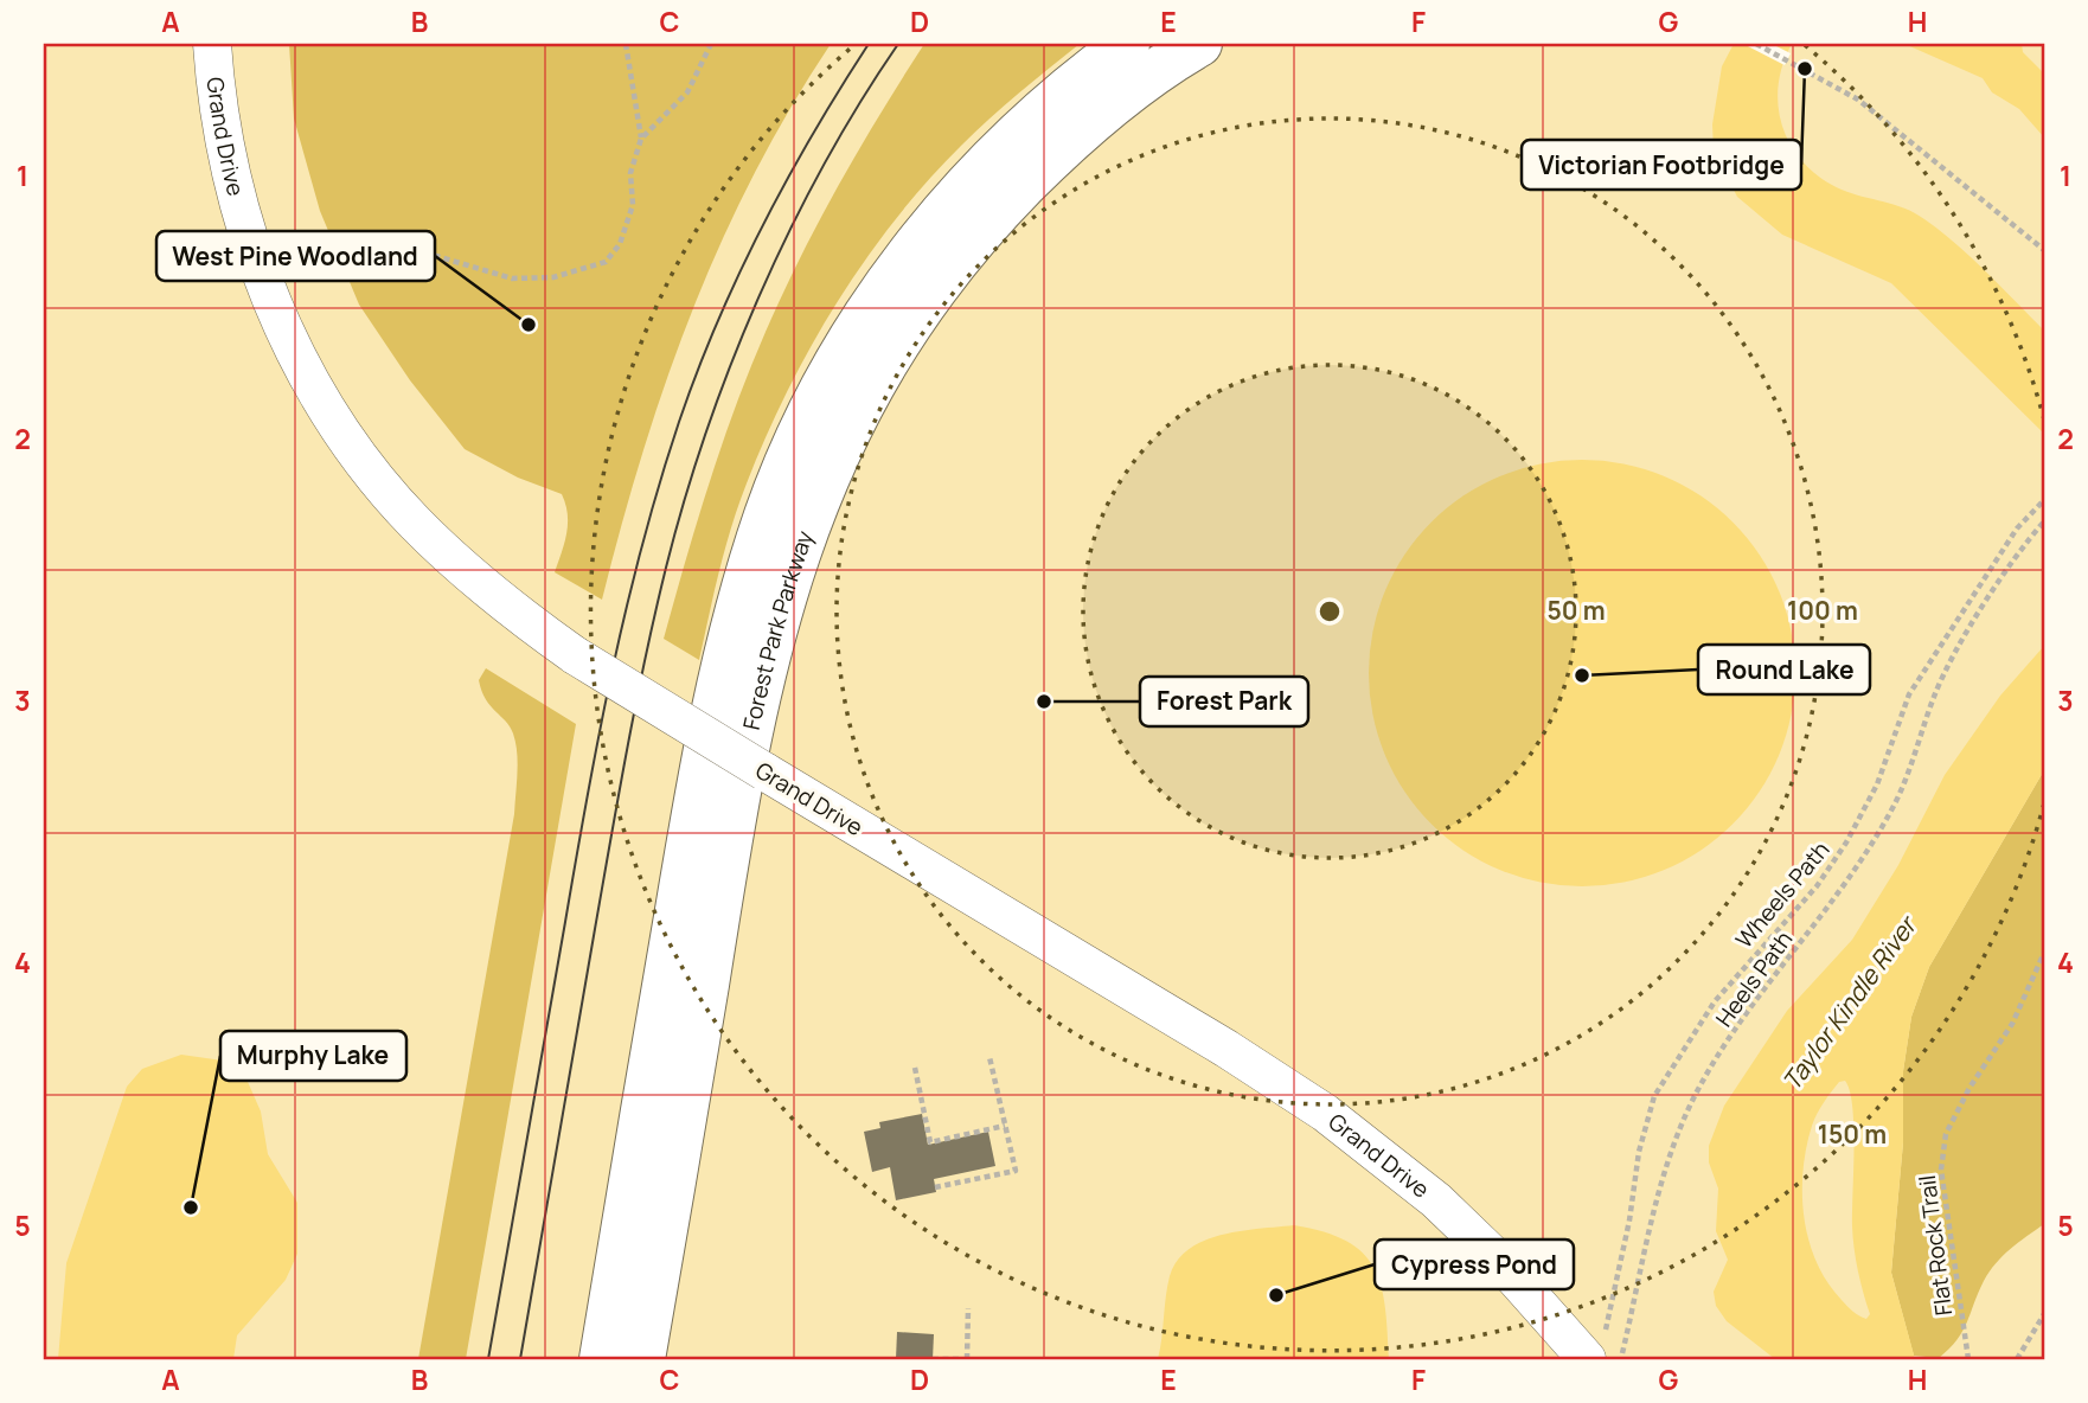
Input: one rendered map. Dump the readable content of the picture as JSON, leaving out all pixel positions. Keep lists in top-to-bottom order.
{
  "streets": {
    "main road": ["Forest Park Parkway"],
    "street": ["Grand Drive"],
    "path": ["Wheels Path", "Heels Path", "Flat Rock Trail"]
  },
  "crossings": [
    ["Grand Drive", "Wheels Path"],
    ["Grand Drive", "Heels Path"],
    ["Wheels Path", "Heels Path"]
  ],
  "water": ["Taylor Kindle River"],
  "places": [
    "Victorian Footbridge",
    "West Pine Woodland",
    "Round Lake",
    "Forest Park",
    "Murphy Lake",
    "Cypress Pond"
  ],
  "grid": {
    "columns": [
      "A",
      "B",
      "C",
      "D",
      "E",
      "F",
      "G",
      "H"
    ],
    "rows": [
      "1",
      "2",
      "3",
      "4",
      "5"
    ]
  },
  "rings": ["50 m", "100 m", "150 m"]
}
